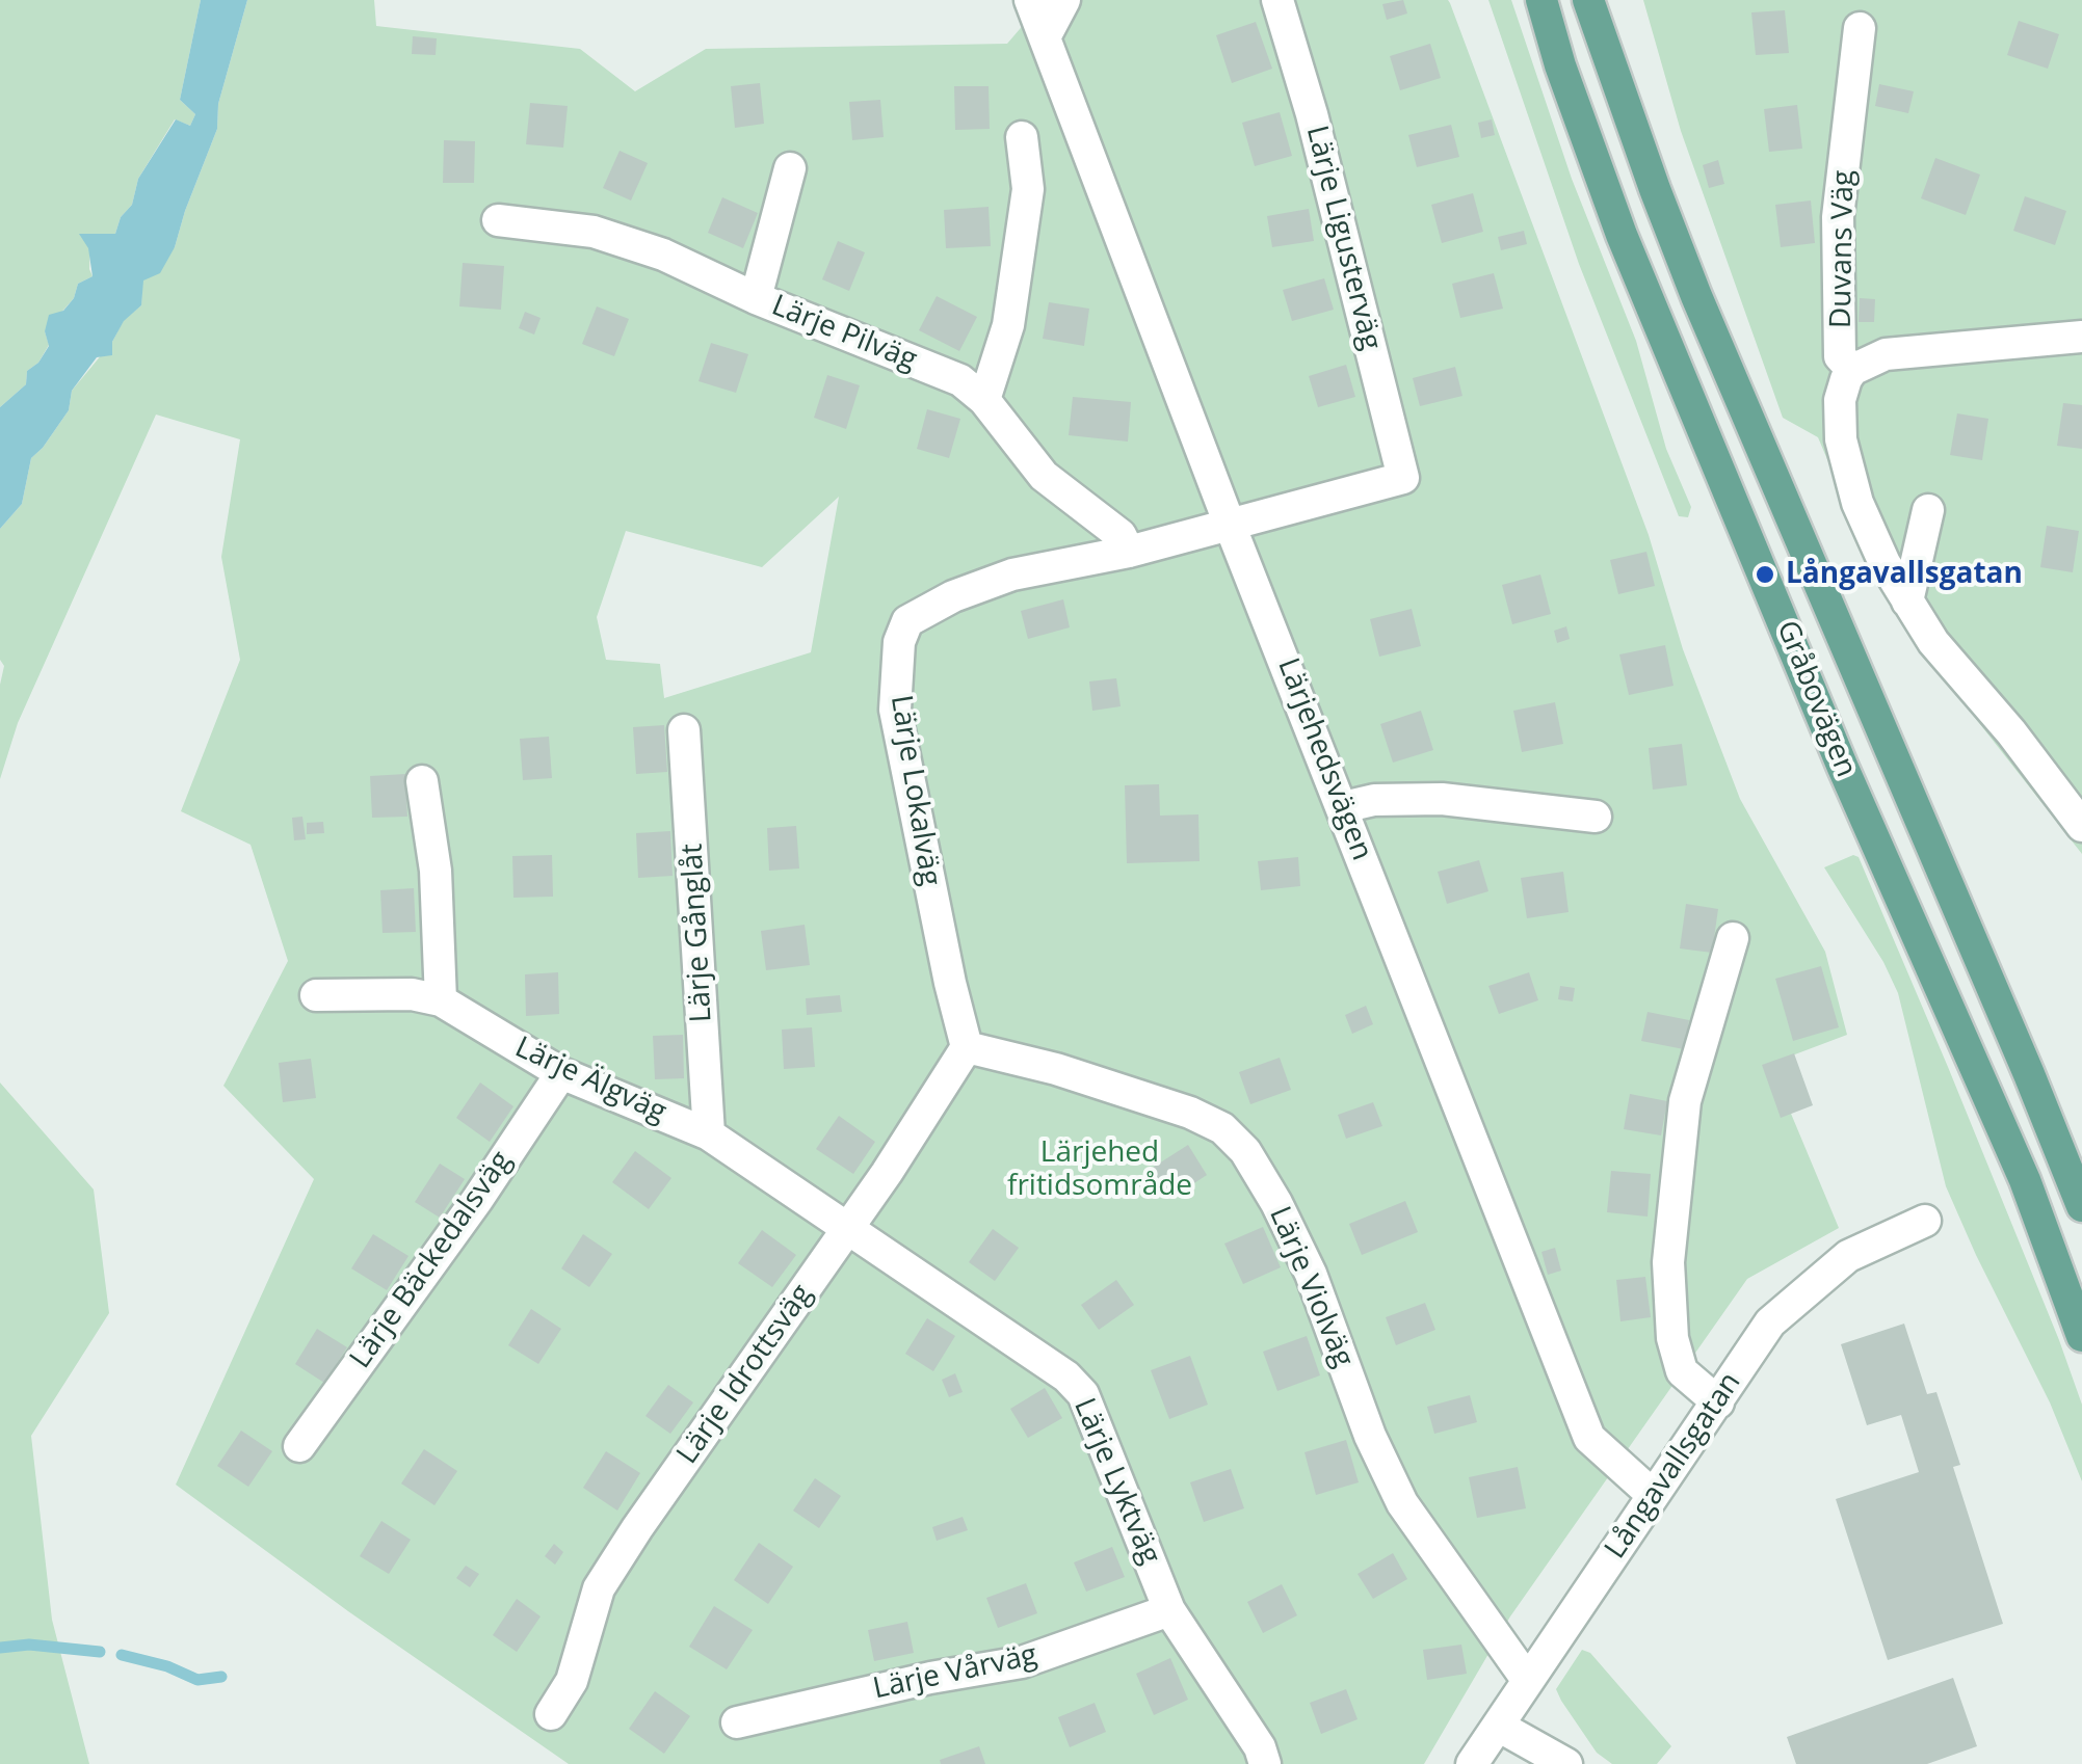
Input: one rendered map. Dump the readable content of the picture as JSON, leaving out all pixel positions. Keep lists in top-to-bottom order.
{
  "streets": {
    "main road": ["Gråbovägen"],
    "street": [
      "Lärje Ligusterväg",
      "Duvans Väg",
      "Lärje Pilväg",
      "Lärjehedsvägen",
      "Lärje Lokalväg",
      "Lärje Gånglåt",
      "Lärje Älgväg",
      "Lärje Bäckedalsväg",
      "Lärje Violväg",
      "Lärje Idrottsväg",
      "Långavallsgatan",
      "Lärje Lyktväg",
      "Lärje Vårväg"
    ]
  },
  "crossings": [
    ["Lärje Ligusterväg", "Lärje Lokalväg"],
    ["Lärje Pilväg", "Lärje Lokalväg"],
    ["Lärjehedsvägen", "Lärje Lokalväg"],
    ["Lärjehedsvägen", "Långavallsgatan"],
    ["Lärje Lokalväg", "Lärje Violväg"],
    ["Lärje Lokalväg", "Lärje Idrottsväg"],
    ["Lärje Gånglåt", "Lärje Älgväg"],
    ["Lärje Älgväg", "Lärje Bäckedalsväg"],
    ["Lärje Älgväg", "Lärje Idrottsväg"],
    ["Lärje Älgväg", "Lärje Lyktväg"],
    ["Lärje Violväg", "Lärje Idrottsväg"],
    ["Lärje Violväg", "Långavallsgatan"],
    ["Lärje Idrottsväg", "Lärje Lyktväg"],
    ["Lärje Lyktväg", "Lärje Vårväg"]
  ],
  "parks": ["Lärjehed fritidsområde"],
  "places": ["Långavallsgatan"]
}
